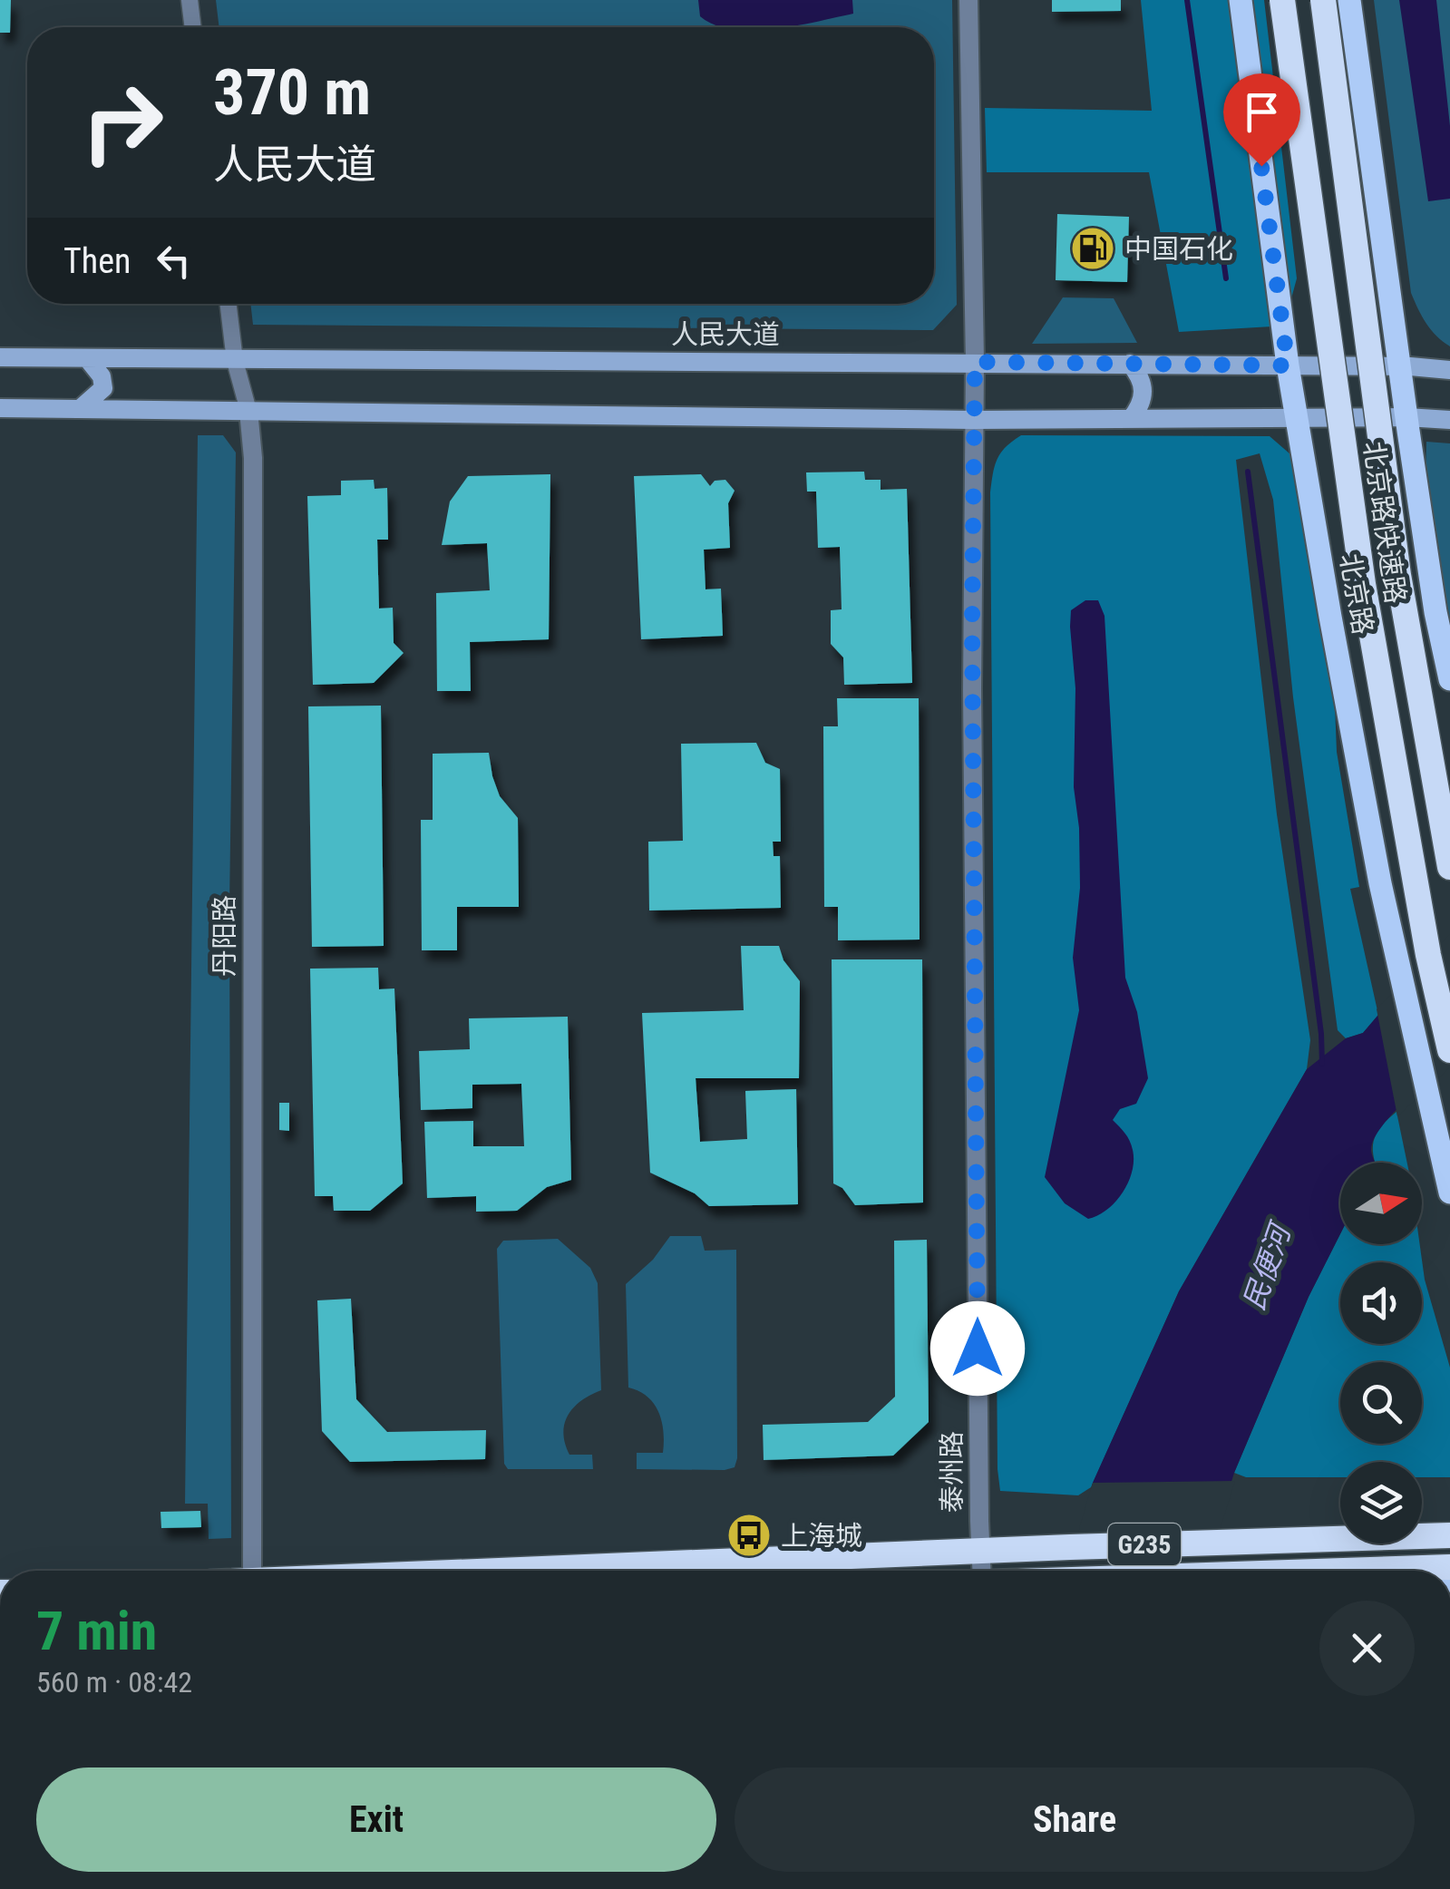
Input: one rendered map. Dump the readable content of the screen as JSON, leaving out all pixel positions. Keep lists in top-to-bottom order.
{
  "streets": {
    "highway": ["北京路快速路", "G235"],
    "main road": ["人民大道", "北京路"],
    "street": ["丹阳路", "泰州路"]
  },
  "crossings": [
    ["人民大道", "北京路"],
    ["人民大道", "丹阳路"],
    ["人民大道", "泰州路"],
    ["泰州路", "G235"]
  ],
  "water": ["民便河"],
  "places": {
    "fuel station": ["中国石化"],
    "bus stop": ["上海城"]
  },
  "north": "right",
  "page": {
    "turn": ["370 m", "人民大道"],
    "then": "Then",
    "heading": ["7 min", "560 m · 08:42"],
    "buttons": ["Exit", "Share"]
  }
}
